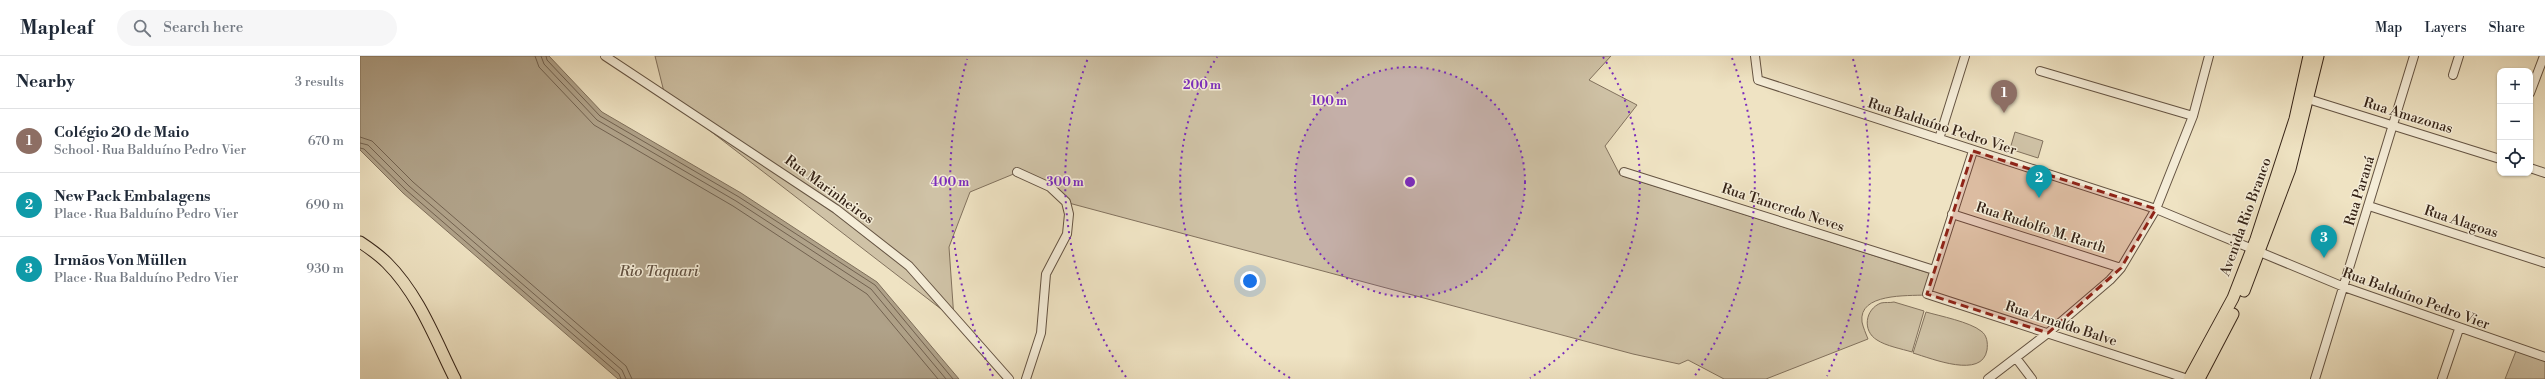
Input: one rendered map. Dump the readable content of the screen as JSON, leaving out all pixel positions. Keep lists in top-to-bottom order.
{
  "streets": {
    "main road": ["Avenida Rio Branco"],
    "street": [
      "Rua Amazonas",
      "Rua Balduíno Pedro Vier",
      "Rua Marinheiros",
      "Rua Paraná",
      "Rua Tancredo Neves",
      "Rua Alagoas",
      "Rua Rudolfo M. Rarth",
      "Rua Arnaldo Balve"
    ]
  },
  "crossings": [
    ["Rua Amazonas", "Rua Paraná"],
    ["Rua Amazonas", "Avenida Rio Branco"],
    ["Rua Balduíno Pedro Vier", "Rua Paraná"],
    ["Rua Balduíno Pedro Vier", "Avenida Rio Branco"],
    ["Rua Paraná", "Rua Alagoas"],
    ["Rua Tancredo Neves", "Rua Arnaldo Balve"],
    ["Avenida Rio Branco", "Rua Arnaldo Balve"]
  ],
  "water": ["Rio Taquari"],
  "page": {
    "header": "Mapleaf",
    "search": "Search here",
    "nav": ["Map", "Layers", "Share"],
    "heading": ["Nearby", "3 results"],
    "map_buttons": ["+", "−"],
    "pins": ["1", "2", "3"],
    "list": [
      {
        "mark": "1",
        "name": "Colégio 20 de Maio",
        "note": "School · Rua Balduíno Pedro Vier",
        "value": "670 m"
      },
      {
        "mark": "2",
        "name": "New Pack Embalagens",
        "note": "Place · Rua Balduíno Pedro Vier",
        "value": "690 m"
      },
      {
        "mark": "3",
        "name": "Irmãos Von Müllen",
        "note": "Place · Rua Balduíno Pedro Vier",
        "value": "930 m"
      }
    ]
  },
  "rings": [
    "200 m",
    "100 m",
    "300 m",
    "400 m"
  ]
}
